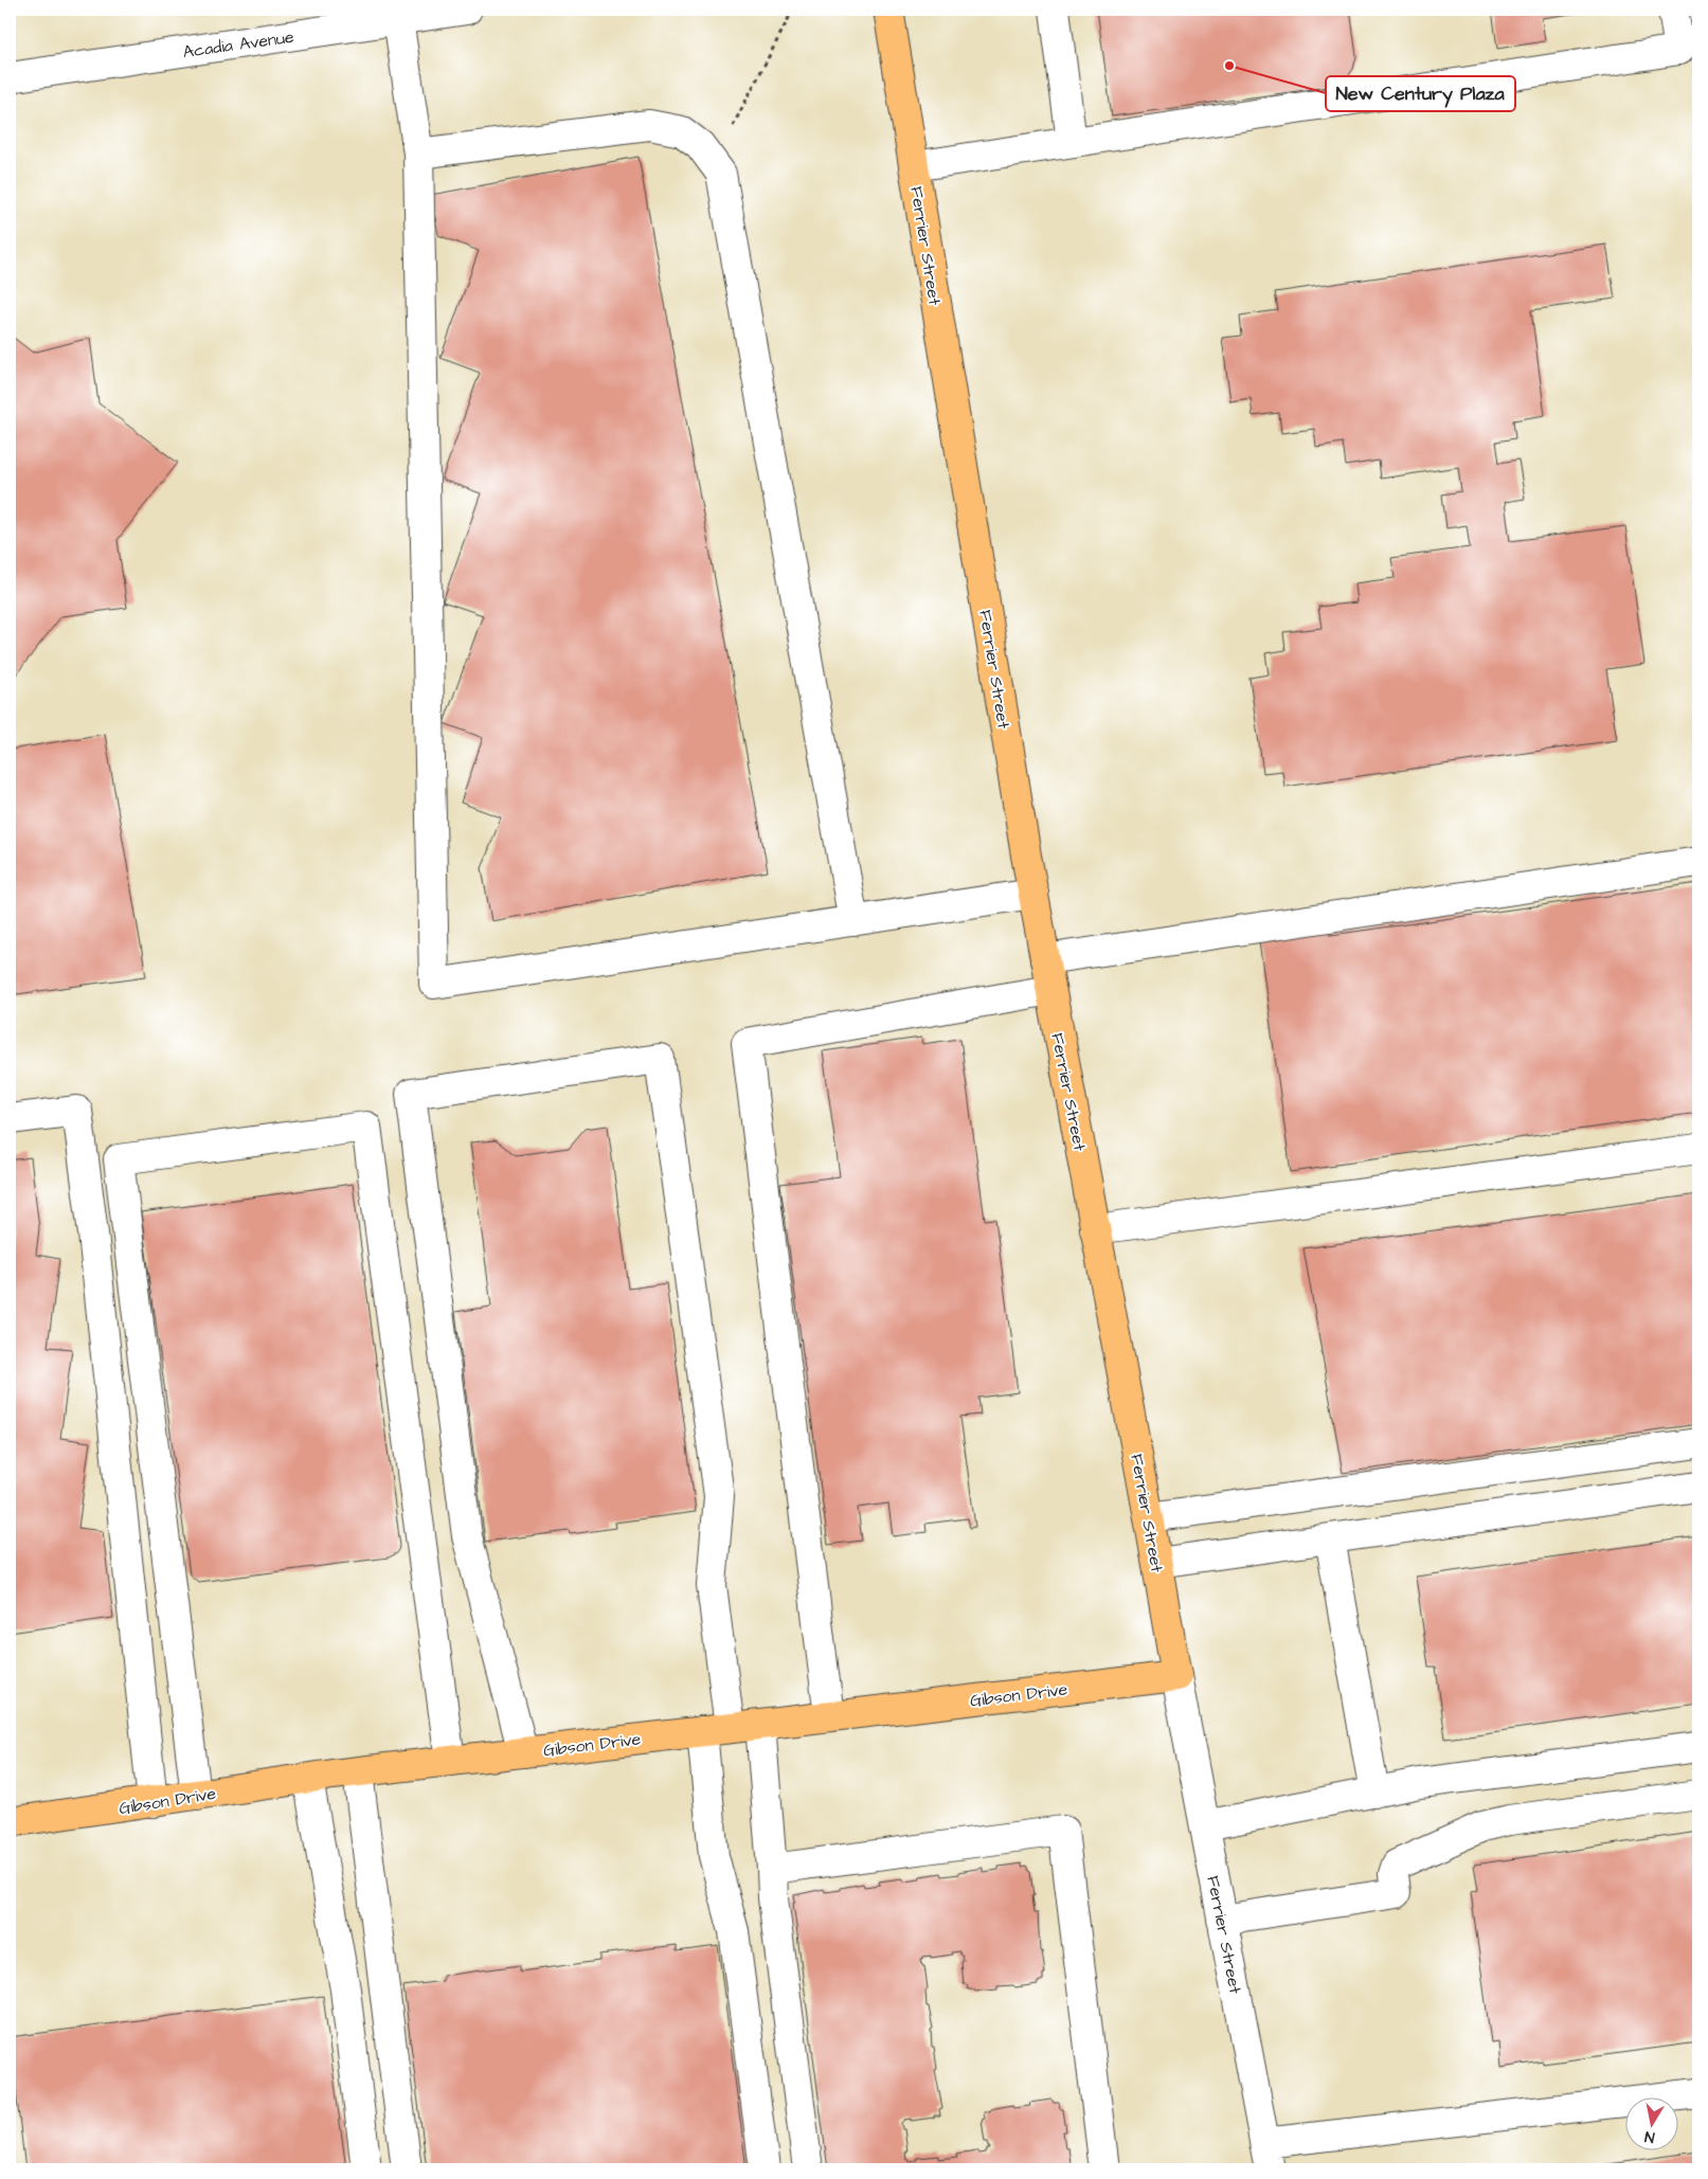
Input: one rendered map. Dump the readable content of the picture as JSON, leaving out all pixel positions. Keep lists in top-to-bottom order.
{
  "streets": {
    "main road": ["Ferrier Street", "Gibson Drive"],
    "street": ["Acadia Avenue"]
  },
  "crossings": [
    ["Ferrier Street", "Gibson Drive"]
  ],
  "places": ["New Century Plaza"],
  "north": "bottom"
}
